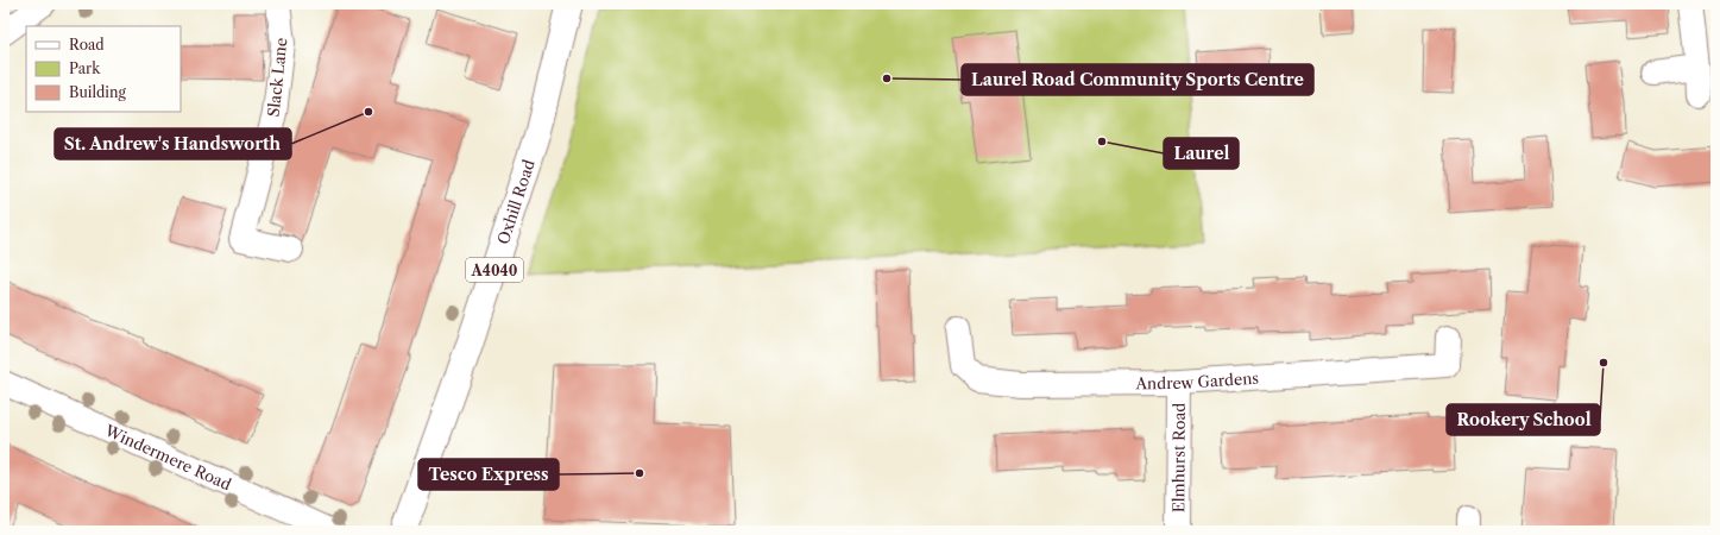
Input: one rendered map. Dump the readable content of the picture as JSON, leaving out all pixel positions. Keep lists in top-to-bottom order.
{
  "streets": {
    "main road": ["Oxhill Road", "A4040"],
    "street": [
      "Slack Lane",
      "Andrew Gardens",
      "Windermere Road",
      "Elmhurst Road"
    ]
  },
  "crossings": [
    ["Andrew Gardens", "Elmhurst Road"]
  ],
  "places": [
    "Laurel Road Community Sports Centre",
    "St. Andrew's Handsworth",
    "Laurel",
    "Rookery School",
    "Tesco Express"
  ],
  "legend": ["Road", "Park", "Building"]
}
